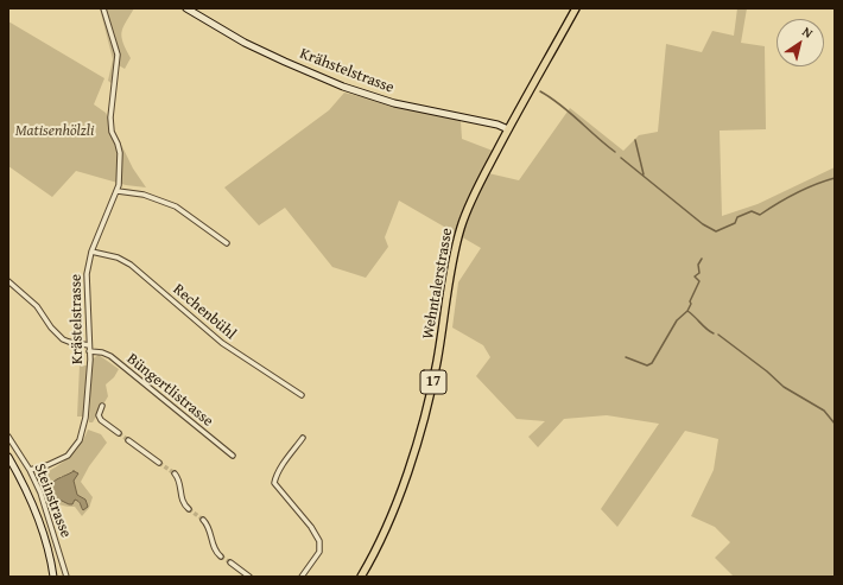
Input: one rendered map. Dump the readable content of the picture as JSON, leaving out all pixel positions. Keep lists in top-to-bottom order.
{
  "streets": {
    "main road": ["Krähstelstrasse", "Wehntalerstrasse", "17"],
    "street": [
      "Rechenbühl",
      "Krästelstrasse",
      "Büngertlistrasse",
      "Steinstrasse"
    ]
  },
  "crossings": [
    ["Krähstelstrasse", "Wehntalerstrasse"],
    ["Rechenbühl", "Krästelstrasse"],
    ["Krästelstrasse", "Büngertlistrasse"],
    ["Krästelstrasse", "Steinstrasse"]
  ],
  "parks": ["Matisenhölzli"],
  "north": "top right"
}
